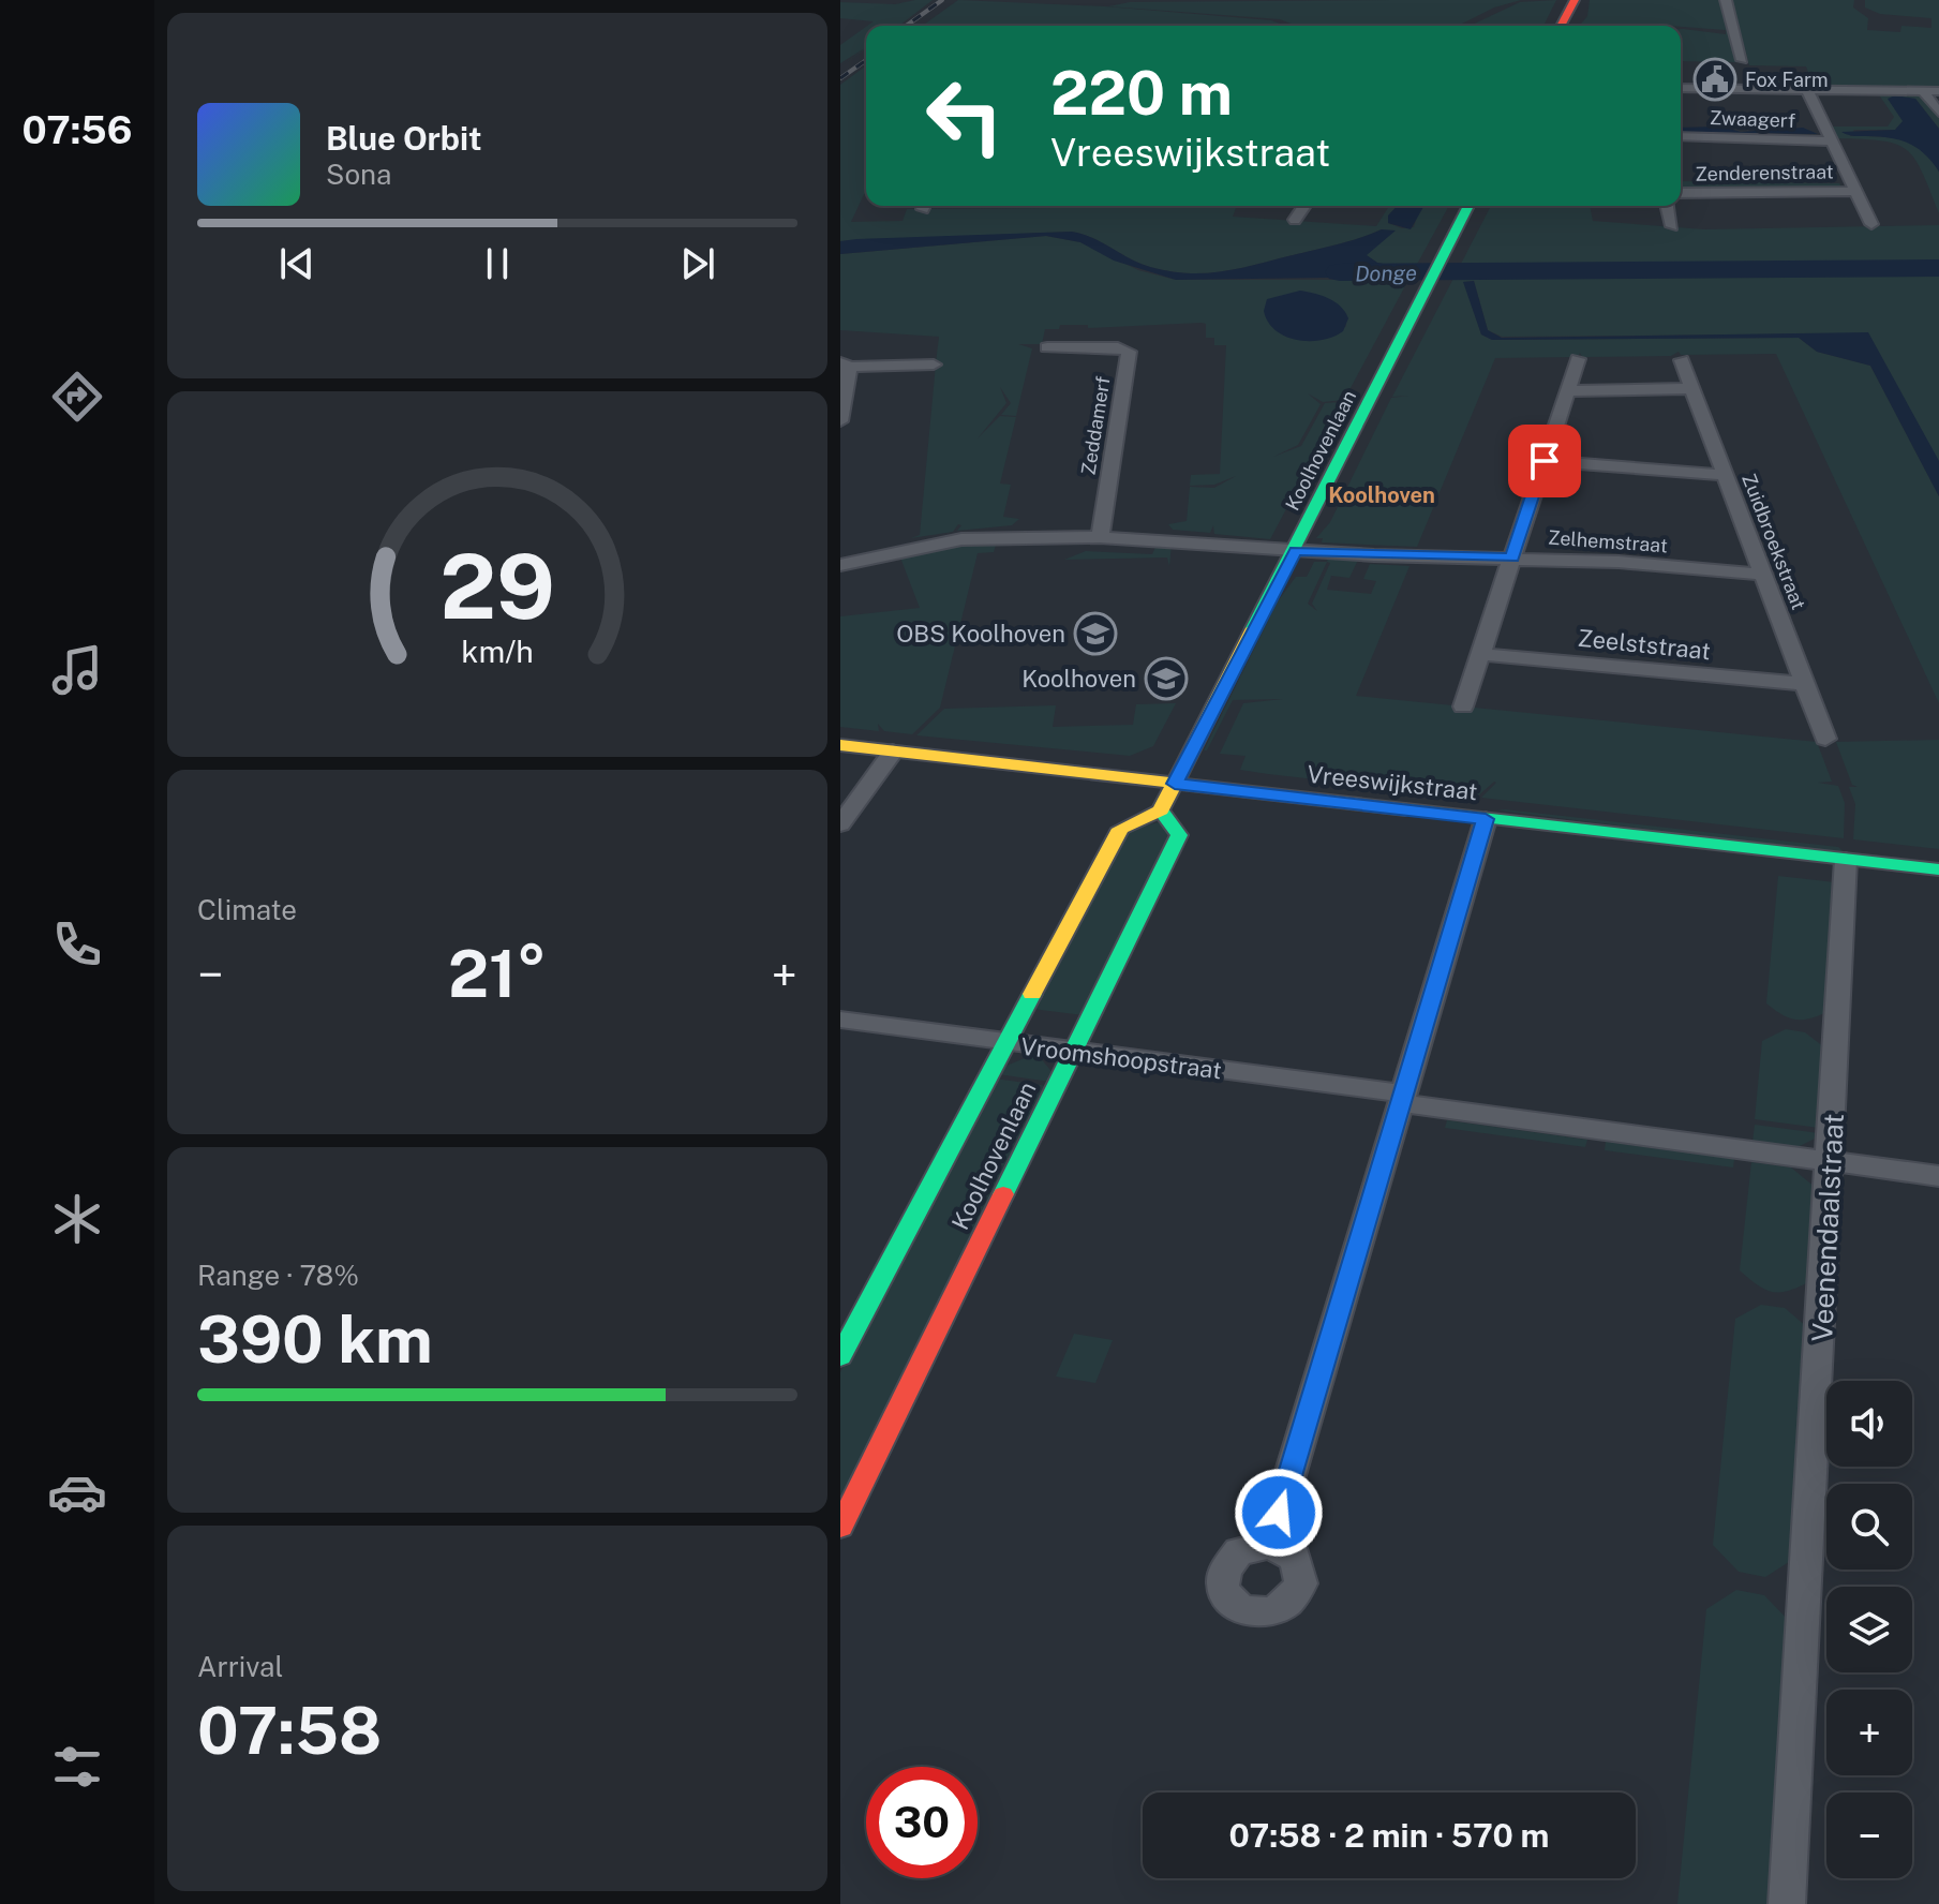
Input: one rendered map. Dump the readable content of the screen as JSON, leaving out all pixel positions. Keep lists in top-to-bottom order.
{
  "streets": {
    "street": [
      "Zwaagerf",
      "Zenderenstraat",
      "Zeddamerf",
      "Koolhovenlaan",
      "Zelhemstraat",
      "Zuidbroekstraat",
      "Zeelststraat",
      "Vreeswijkstraat",
      "Vroomshoopstraat",
      "Veenendaalstraat"
    ]
  },
  "crossings": [
    ["Zwaagerf", "Zenderenstraat"],
    ["Koolhovenlaan", "Zelhemstraat"],
    ["Koolhovenlaan", "Vreeswijkstraat"],
    ["Koolhovenlaan", "Vroomshoopstraat"],
    ["Zelhemstraat", "Zuidbroekstraat"],
    ["Zuidbroekstraat", "Zeelststraat"],
    ["Vreeswijkstraat", "Veenendaalstraat"],
    ["Vroomshoopstraat", "Veenendaalstraat"]
  ],
  "districts": ["Koolhoven"],
  "water": ["Donge"],
  "places": {
    "public building": ["Fox Farm"],
    "school or university": ["OBS Koolhoven", "Koolhoven"]
  },
  "page": {
    "tabs": "07:56",
    "turn": ["220 m", "Vreeswijkstraat"],
    "song": ["Blue Orbit", "Sona"],
    "tile": [
      "Climate",
      ["Range · 78%", "390 km"],
      ["Arrival", "07:58"]
    ],
    "heat": ["−", "21°", "+"],
    "map_buttons": ["+", "−"],
    "limit": "30",
    "trip": "07:58 · 2 min · 570 m",
    "gauge": ["29", "km/h"]
  }
}
